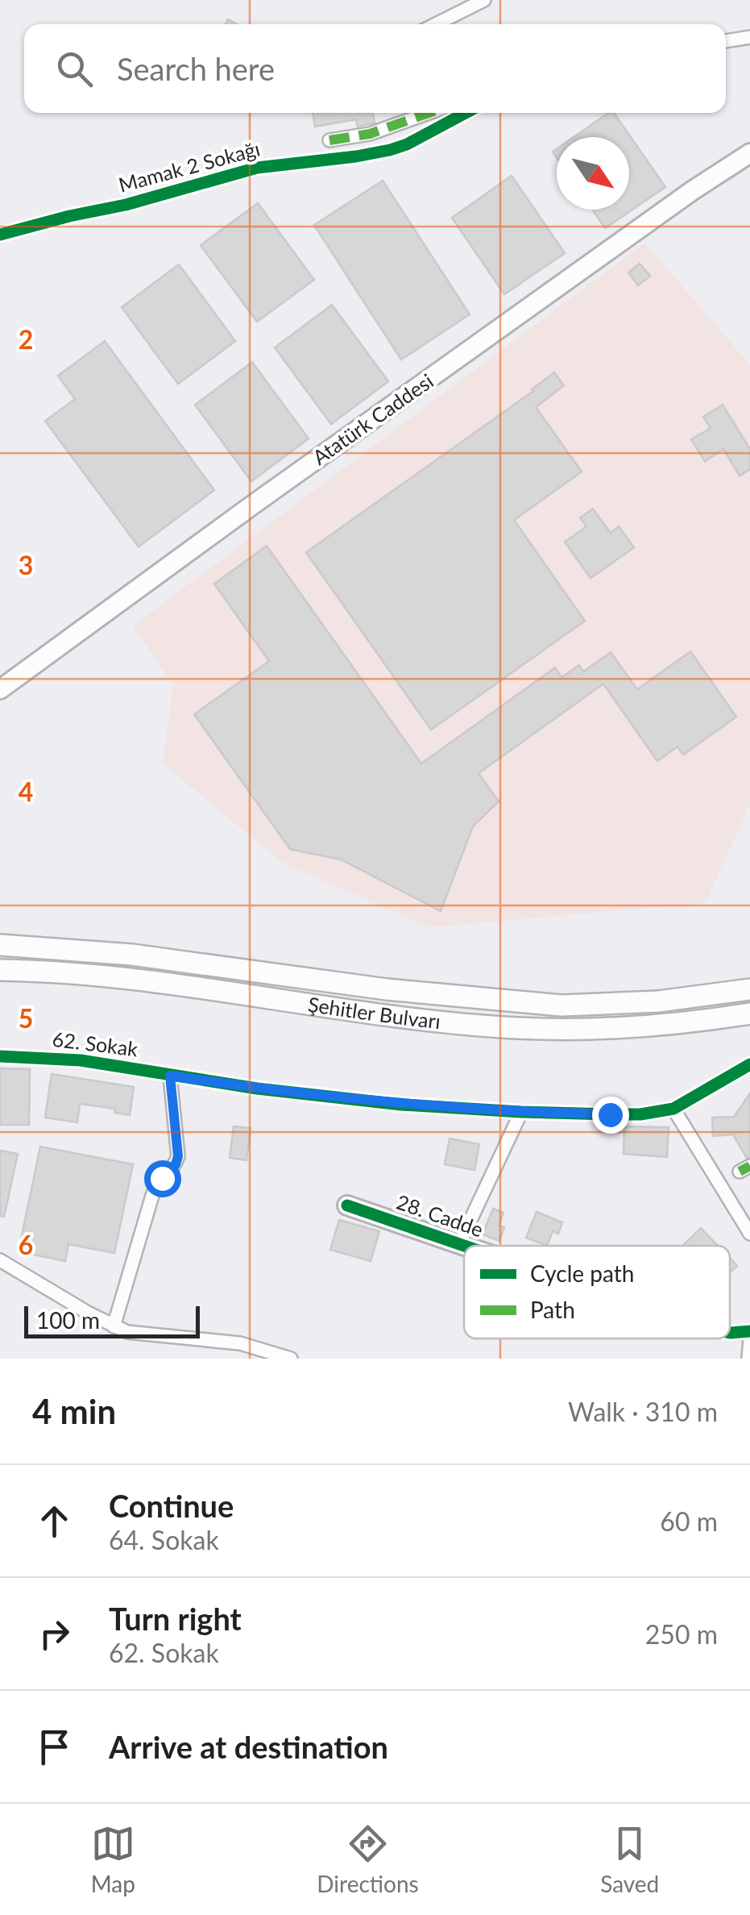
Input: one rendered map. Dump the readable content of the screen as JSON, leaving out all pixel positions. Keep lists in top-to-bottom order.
{
  "streets": {
    "main road": ["Atatürk Caddesi", "Şehitler Bulvarı", "28. Cadde"],
    "street": ["Mamak 2 Sokağı", "62. Sokak"]
  },
  "legend": ["Cycle path", "Path"],
  "scale_bar": "100 m",
  "north": "bottom right",
  "page": {
    "search": "Search here",
    "scale": "100 m",
    "heading": ["4 min", "Walk · 310 m"],
    "list": [
      ["Continue", "64. Sokak", "60 m"],
      ["Turn right", "62. Sokak", "250 m"],
      "Arrive at destination"
    ],
    "nav": ["Map", "Directions", "Saved"]
  },
  "grid": {
    "rows": [
      "2",
      "3",
      "4",
      "5",
      "6"
    ]
  }
}
